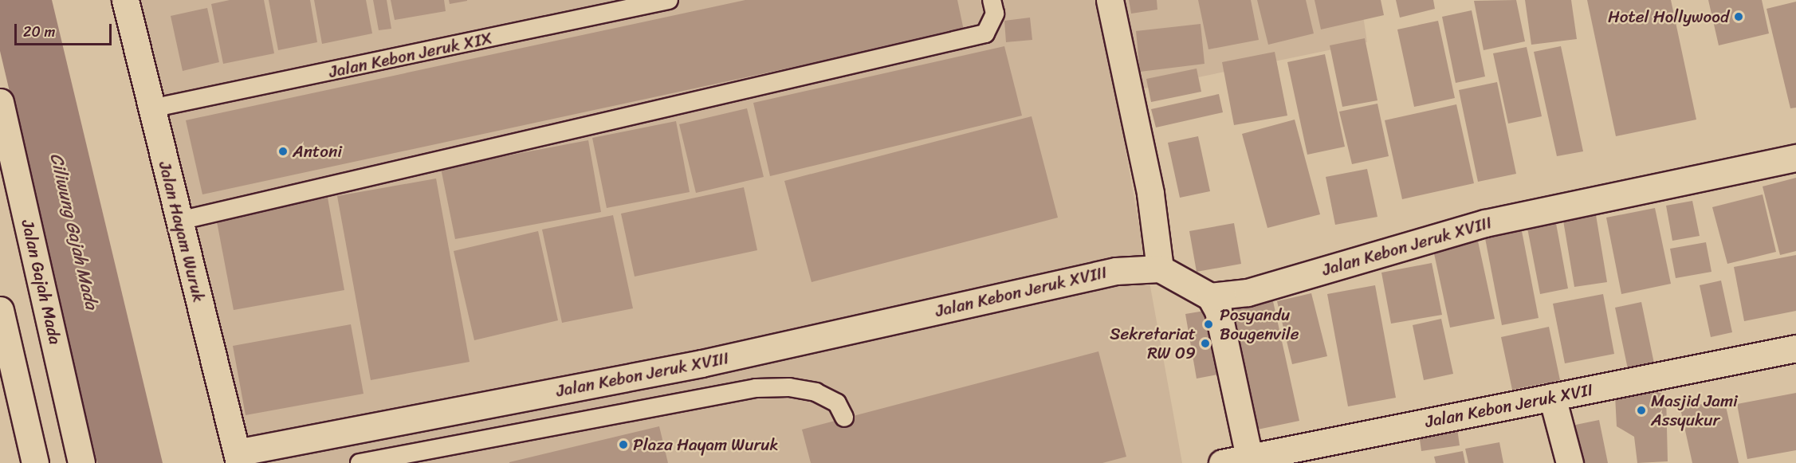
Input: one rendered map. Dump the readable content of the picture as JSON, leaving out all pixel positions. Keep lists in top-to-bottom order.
{
  "streets": {
    "street": [
      "Jalan Hayam Wuruk",
      "Jalan Kebon Jeruk XVIII",
      "Jalan Gajah Mada",
      "Jalan Kebon Jeruk XVII"
    ],
    "lane": ["Jalan Kebon Jeruk XIX"]
  },
  "crossings": [
    ["Jalan Kebon Jeruk XIX", "Jalan Hayam Wuruk"],
    ["Jalan Hayam Wuruk", "Jalan Kebon Jeruk XVIII"]
  ],
  "water": ["Ciliwung Gajah Mada"],
  "places": [
    "Hotel Hollywood",
    "Antoni",
    "Posyandu Bougenvile",
    "Sekretariat RW 09",
    "Masjid Jami Assyukur",
    "Plaza Hayam Wuruk"
  ],
  "scale_bar": "20 m"
}
